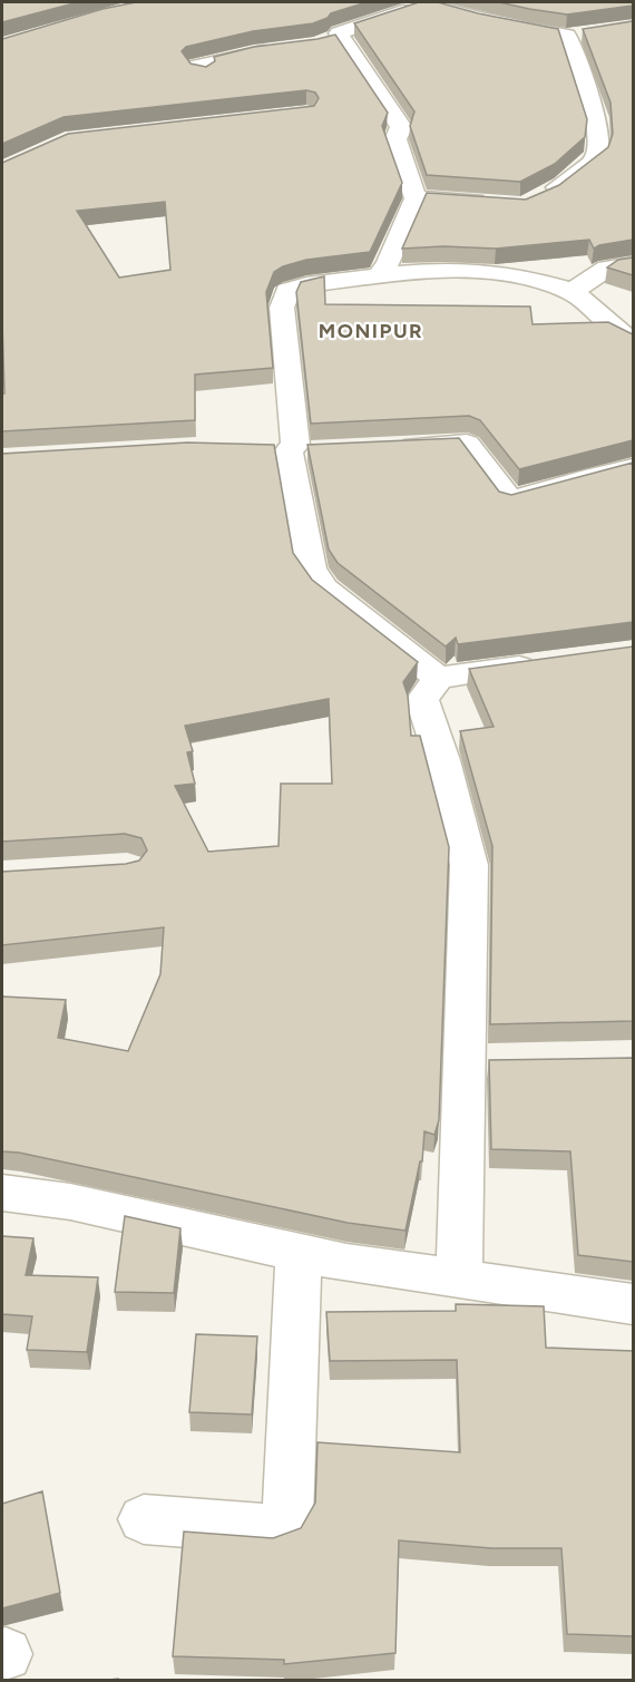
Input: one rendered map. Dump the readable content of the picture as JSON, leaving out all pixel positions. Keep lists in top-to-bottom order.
{
  "districts": ["MONIPUR"]
}
